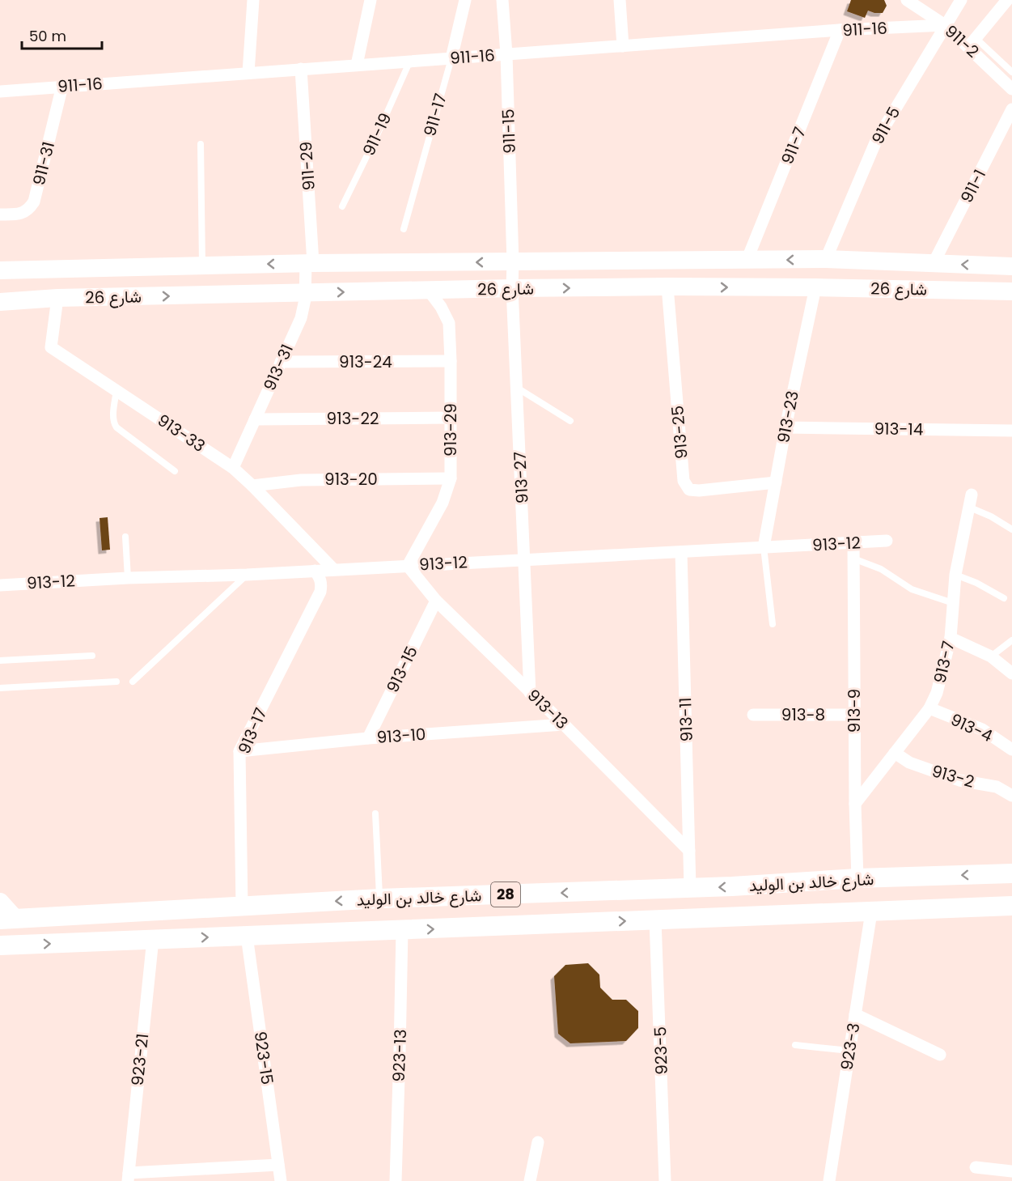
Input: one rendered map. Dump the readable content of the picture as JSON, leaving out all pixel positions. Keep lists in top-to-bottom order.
{
  "streets": {
    "main road": ["شارع خالد بن الوليد", "28"],
    "street": [
      "911-16",
      "911-2",
      "911-17",
      "911-5",
      "911-15",
      "911-7",
      "911-31",
      "911-29",
      "911-1",
      "شارع 26",
      "913-24",
      "913-31",
      "913-23",
      "913-22",
      "913-14",
      "913-29",
      "913-25",
      "913-33",
      "913-27",
      "913-20",
      "913-12",
      "913-7",
      "913-15",
      "913-13",
      "913-9",
      "913-8",
      "913-11",
      "913-4",
      "913-17",
      "913-10",
      "913-2",
      "923-3",
      "923-5",
      "923-13",
      "923-15",
      "923-21"
    ],
    "lane": ["911-19"]
  },
  "crossings": [
    ["911-16", "911-2"],
    ["911-16", "911-17"],
    ["911-16", "911-5"],
    ["911-16", "911-15"],
    ["911-16", "911-19"],
    ["911-16", "911-7"],
    ["911-16", "911-31"],
    ["911-16", "911-29"],
    ["911-2", "911-5"],
    ["911-5", "شارع 26"],
    ["911-15", "شارع 26"],
    ["911-15", "913-27"],
    ["911-7", "شارع 26"],
    ["911-29", "شارع 26"],
    ["911-29", "913-31"],
    ["911-1", "شارع 26"],
    ["شارع 26", "913-31"],
    ["شارع 26", "913-23"],
    ["شارع 26", "913-29"],
    ["شارع 26", "913-25"],
    ["شارع 26", "913-33"],
    ["شارع 26", "913-27"],
    ["913-24", "913-31"],
    ["913-24", "913-29"],
    ["913-31", "913-22"],
    ["913-31", "913-33"],
    ["913-23", "913-14"],
    ["913-23", "913-25"],
    ["913-23", "913-12"],
    ["913-22", "913-29"],
    ["913-29", "913-20"],
    ["913-29", "913-12"],
    ["913-29", "913-13"],
    ["913-33", "913-20"],
    ["913-33", "913-12"],
    ["913-27", "913-12"],
    ["913-27", "913-13"],
    ["913-12", "913-13"],
    ["913-12", "913-9"],
    ["913-12", "913-11"],
    ["913-12", "913-17"],
    ["913-7", "913-9"],
    ["913-7", "913-4"],
    ["913-7", "913-2"],
    ["913-15", "913-13"],
    ["913-15", "913-10"],
    ["913-13", "913-11"],
    ["913-13", "913-10"],
    ["913-9", "913-8"],
    ["913-9", "شارع خالد بن الوليد"],
    ["913-11", "شارع خالد بن الوليد"],
    ["913-17", "913-10"],
    ["913-17", "شارع خالد بن الوليد"],
    ["شارع خالد بن الوليد", "923-3"],
    ["شارع خالد بن الوليد", "923-5"],
    ["شارع خالد بن الوليد", "923-13"],
    ["شارع خالد بن الوليد", "923-15"],
    ["شارع خالد بن الوليد", "923-21"]
  ],
  "scale_bar": "50 m"
}
